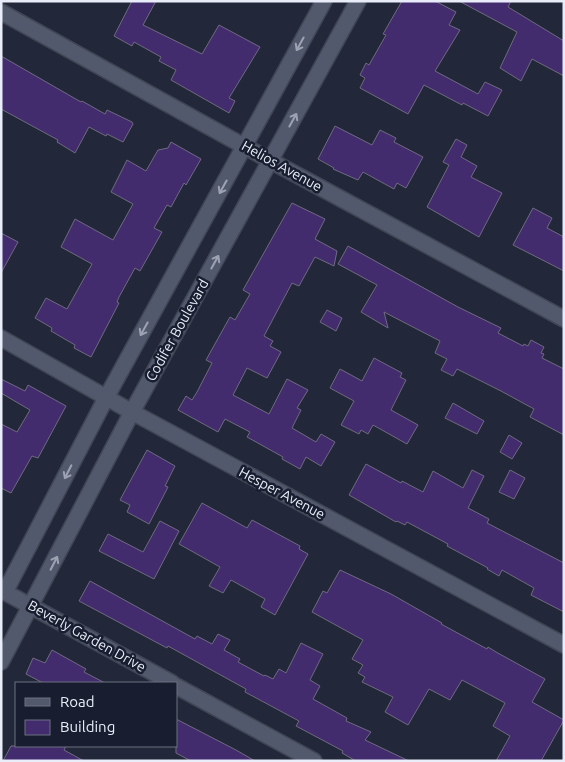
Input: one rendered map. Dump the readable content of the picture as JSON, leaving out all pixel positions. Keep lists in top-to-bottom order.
{
  "streets": {
    "street": [
      "Helios Avenue",
      "Codifer Boulevard",
      "Hesper Avenue",
      "Beverly Garden Drive"
    ]
  },
  "crossings": [
    ["Helios Avenue", "Codifer Boulevard"],
    ["Codifer Boulevard", "Hesper Avenue"],
    ["Codifer Boulevard", "Beverly Garden Drive"]
  ],
  "legend": ["Road", "Building"]
}
